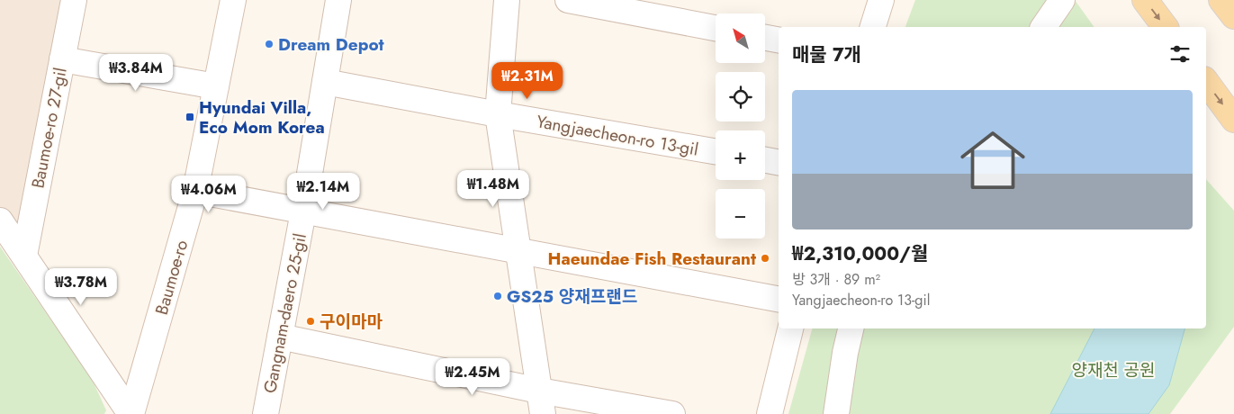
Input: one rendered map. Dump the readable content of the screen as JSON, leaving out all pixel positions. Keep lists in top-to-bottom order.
{
  "streets": {
    "street": [
      "Baumoe-ro 27-gil",
      "Yangjaecheon-ro 13-gil",
      "Baumoe-ro",
      "Gangnam-daero 25-gil"
    ]
  },
  "crossings": [
    ["Yangjaecheon-ro 13-gil", "Gangnam-daero 25-gil"]
  ],
  "parks": ["양재천 공원"],
  "places": {
    "other": [
      "Dream Depot",
      "Haeundae Fish Restaurant",
      "GS25 양재프랜드",
      "구이마마"
    ],
    "transit": ["Hyundai Villa, Eco Mom Korea"]
  },
  "north": "top left",
  "page": {
    "map_buttons": ["+", "−"],
    "heading": "매물 7개",
    "price": [
      "₩3.84M",
      "₩2.31M",
      "₩1.48M",
      "₩2.14M",
      "₩4.06M",
      "₩3.78M",
      "₩2.45M"
    ],
    "list": [
      {
        "name": "₩2,310,000/월",
        "note": "방 3개 · 89 m² · Yangjaecheon-ro 13-gil"
      }
    ]
  }
}
